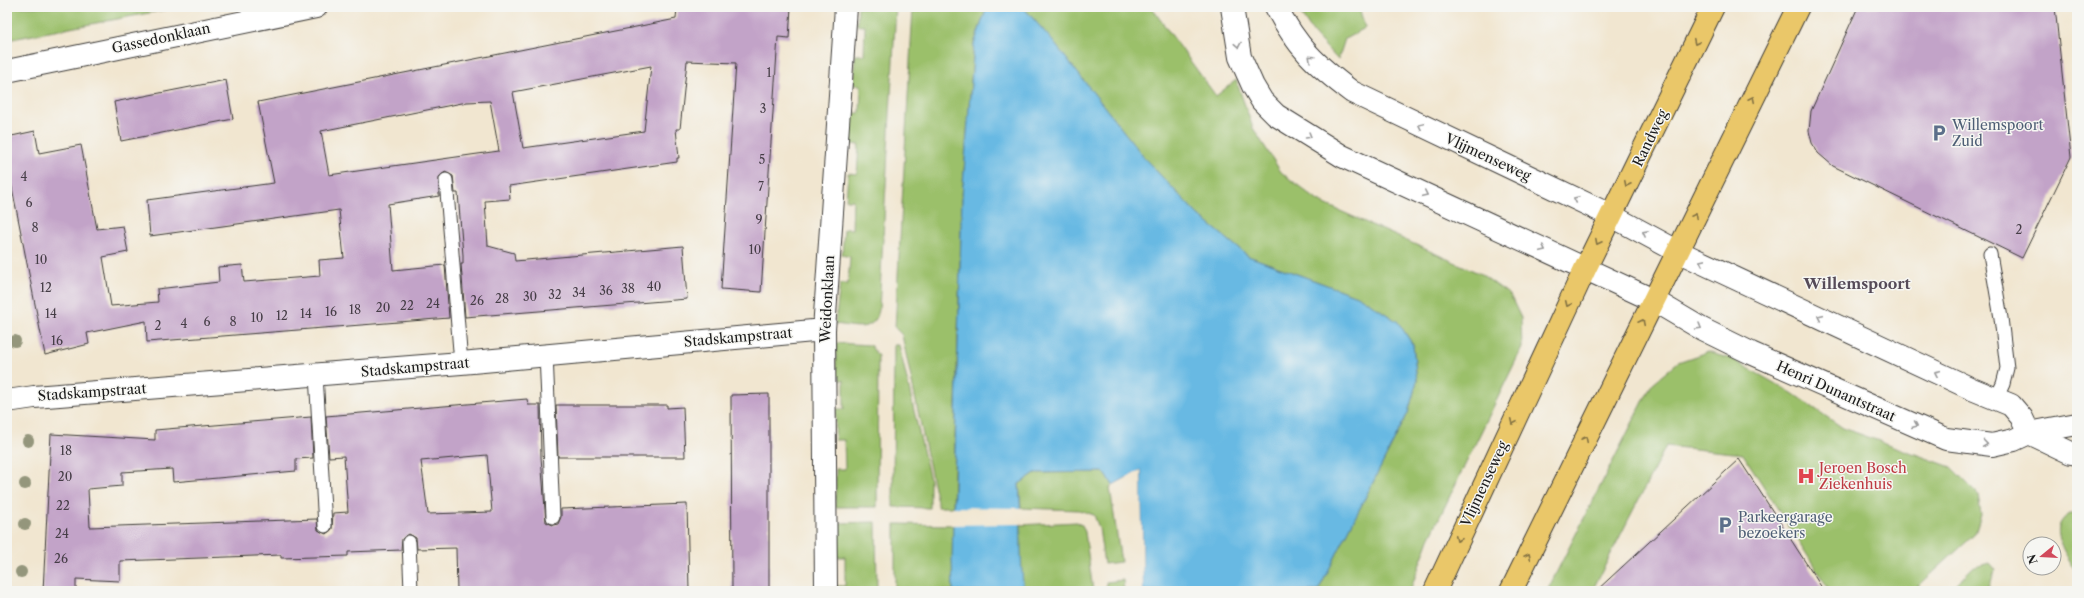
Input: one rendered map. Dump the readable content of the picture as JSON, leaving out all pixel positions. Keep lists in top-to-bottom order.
{
  "streets": {
    "main road": ["Randweg", "Vlijmenseweg"],
    "street": [
      "Gassedonklaan",
      "Weidonklaan",
      "Stadskampstraat",
      "Henri Dunantstraat"
    ]
  },
  "crossings": [
    ["Randweg", "Vlijmenseweg"],
    ["Weidonklaan", "Stadskampstraat"]
  ],
  "districts": ["Willemspoort"],
  "places": {
    "parking": ["Willemspoort Zuid", "Parkeergarage bezoekers"],
    "hospital": ["Jeroen Bosch Ziekenhuis"]
  },
  "house_numbers": [
    "1",
    "3",
    "5",
    "4",
    "7",
    "6",
    "9",
    "8",
    "2",
    "10",
    "10",
    "40",
    "12",
    "38",
    "36",
    "34",
    "32",
    "30",
    "28",
    "26",
    "24",
    "22",
    "20",
    "18",
    "16",
    "14",
    "14",
    "12",
    "10",
    "6",
    "8",
    "4",
    "2",
    "16",
    "18",
    "20",
    "22",
    "24",
    "26"
  ],
  "north": "left"
}
